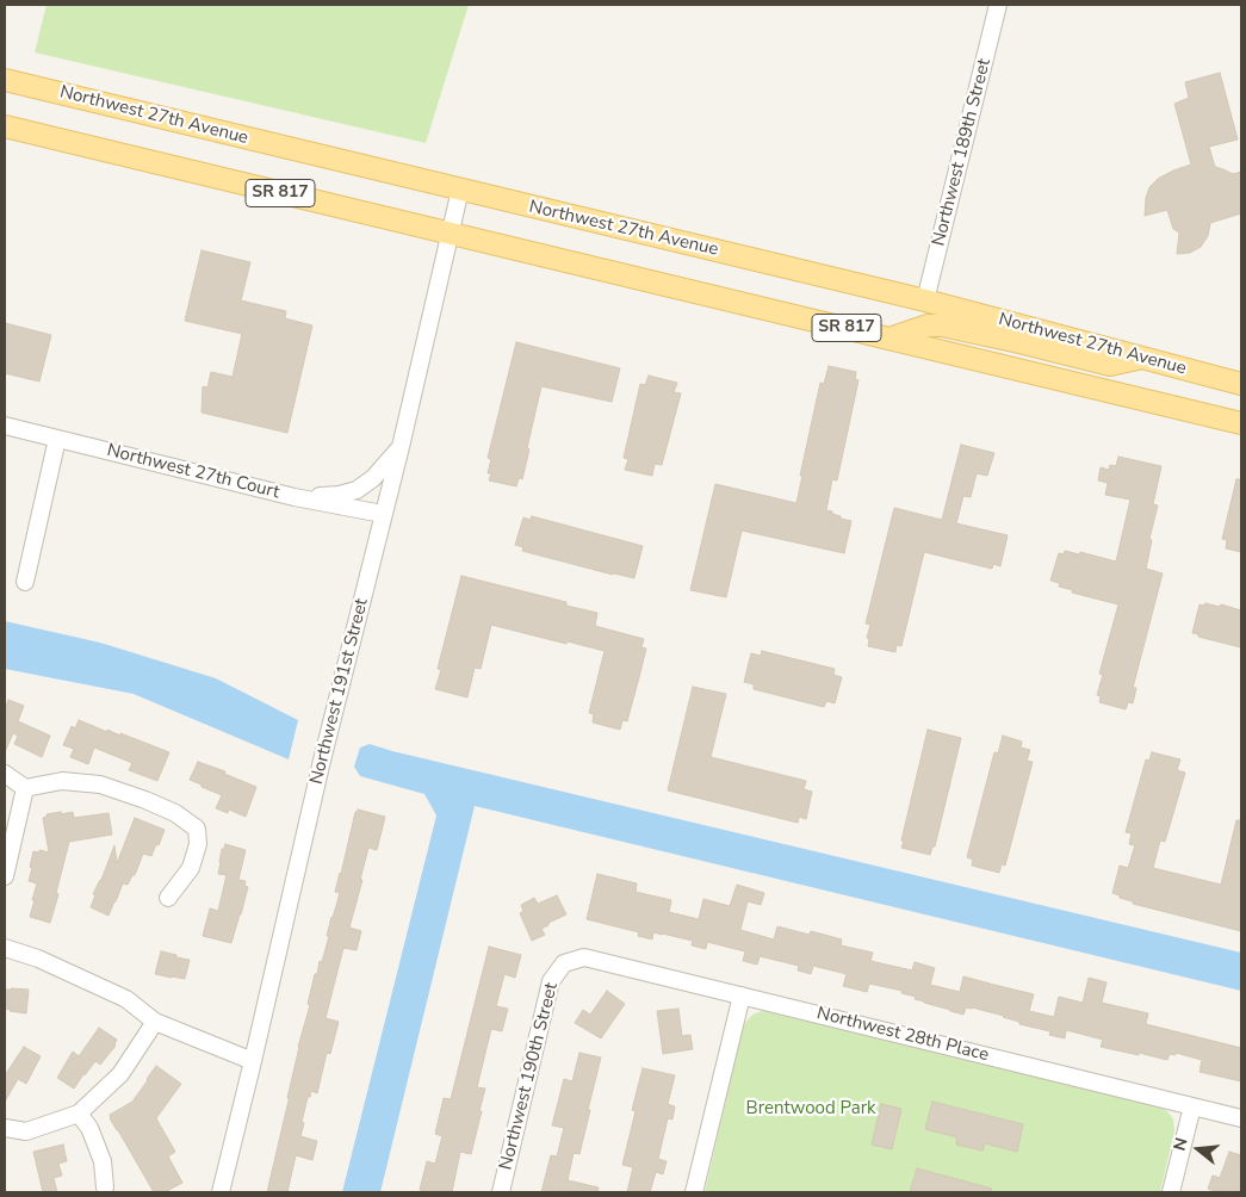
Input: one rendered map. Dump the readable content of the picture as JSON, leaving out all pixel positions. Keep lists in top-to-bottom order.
{
  "streets": {
    "main road": ["Northwest 27th Avenue", "SR 817"],
    "street": [
      "Northwest 189th Street",
      "Northwest 27th Court",
      "Northwest 191st Street",
      "Northwest 28th Place",
      "Northwest 190th Street"
    ]
  },
  "crossings": [
    ["Northwest 27th Avenue", "Northwest 189th Street"],
    ["Northwest 27th Avenue", "Northwest 191st Street"],
    ["SR 817", "Northwest 191st Street"],
    ["Northwest 27th Court", "Northwest 191st Street"],
    ["Northwest 28th Place", "Northwest 190th Street"]
  ],
  "parks": ["Brentwood Park"],
  "north": "left"
}
